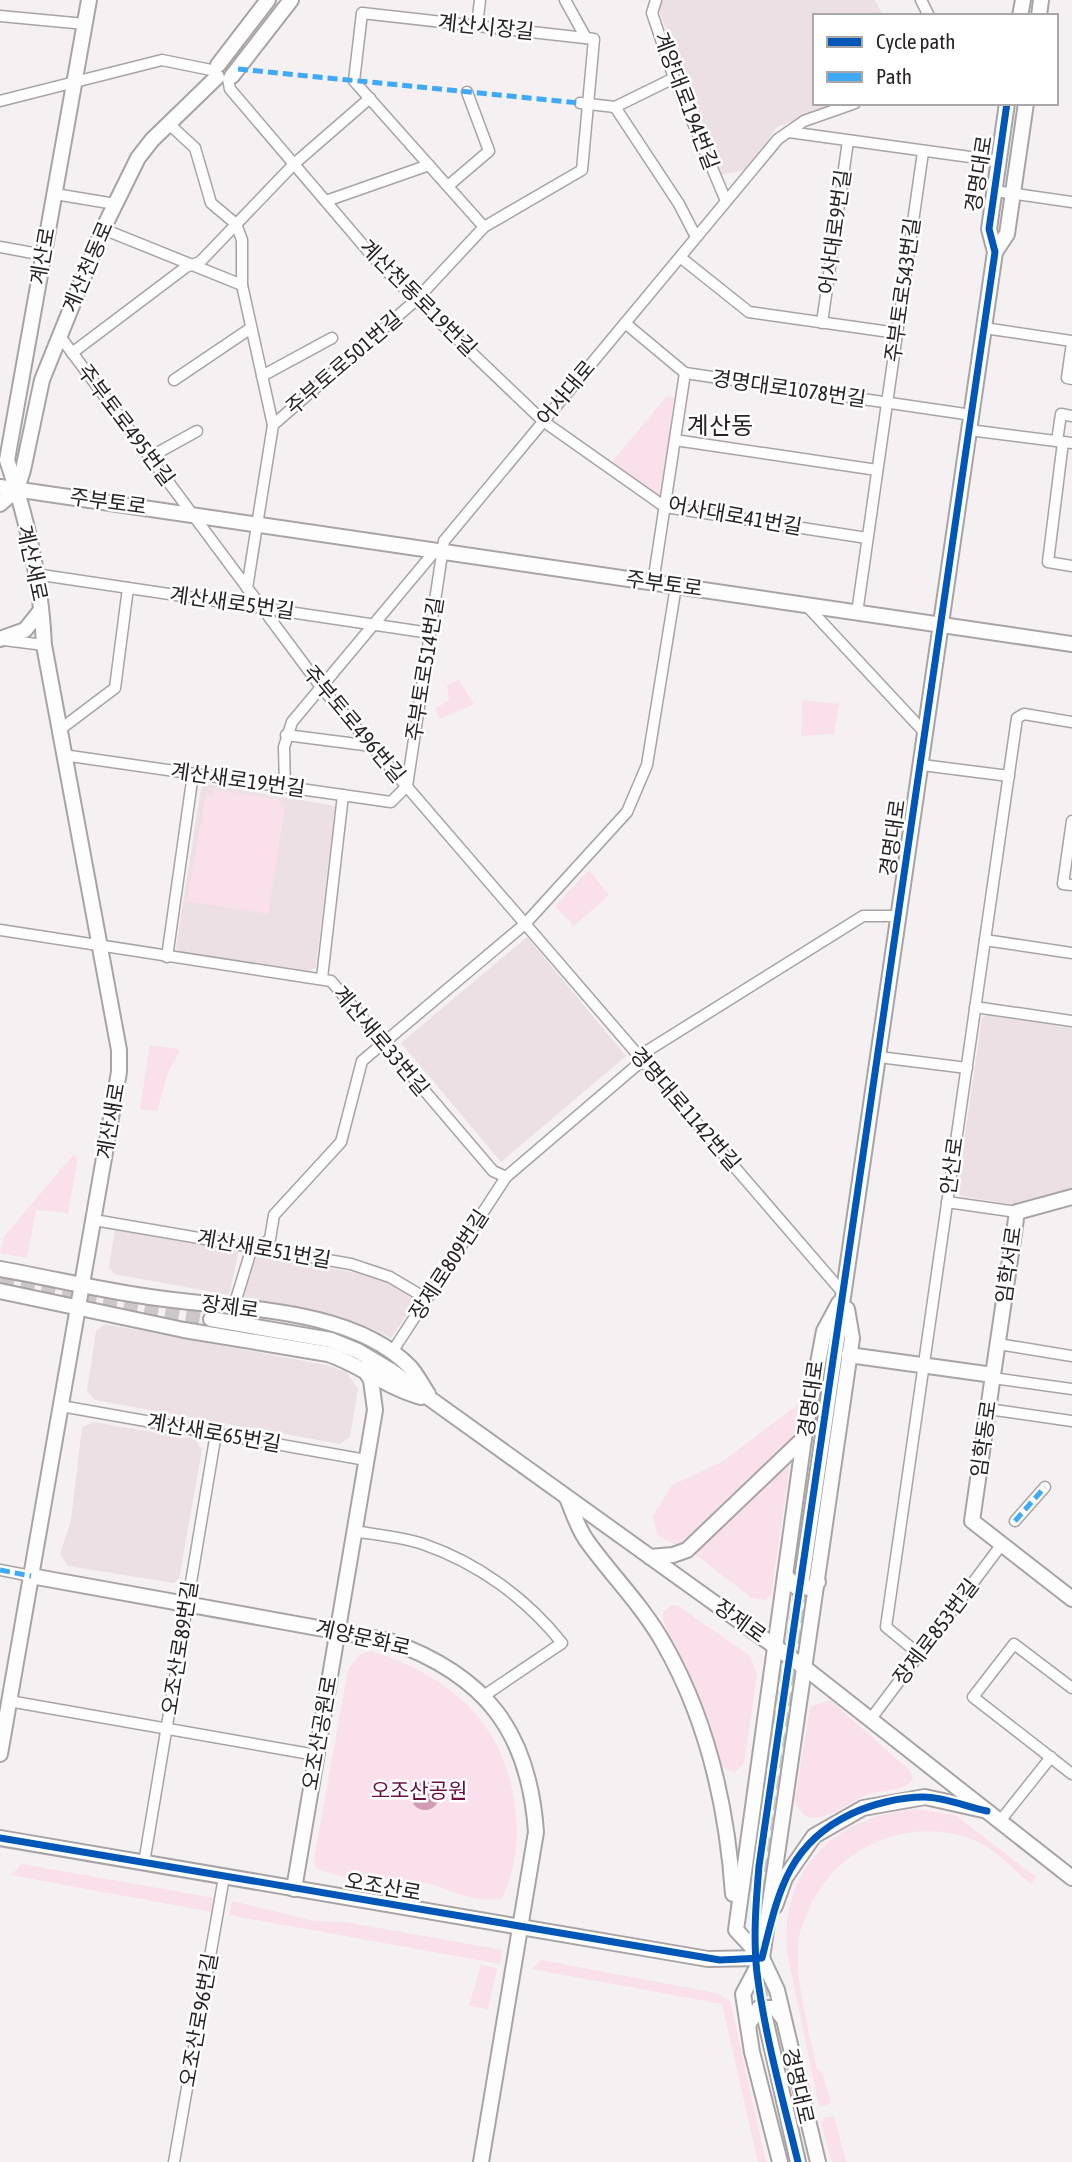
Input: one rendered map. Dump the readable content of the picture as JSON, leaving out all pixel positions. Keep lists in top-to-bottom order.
{
  "streets": {
    "street": [
      "계산시장길",
      "계양대로194번길",
      "경명대로",
      "어사대로9번길",
      "계산로",
      "계산천동로",
      "주부토로543번길",
      "계산천동로19번길",
      "주부토로501번길",
      "경명대로1078번길",
      "어사대로",
      "주부토로495번길",
      "주부토로",
      "어사대로41번길",
      "계산새로",
      "계산새로5번길",
      "주부토로514번길",
      "주부토로496번길",
      "계산새로19번길",
      "계산새로33번길",
      "경명대로1142번길",
      "안산로",
      "계산새로51번길",
      "장제로809번길",
      "임학서로",
      "장제로",
      "계산새로65번길",
      "임학동로",
      "장제로853번길",
      "계양문화로",
      "오조산로89번길",
      "오조산공원로",
      "오조산로",
      "오조산로96번길"
    ]
  },
  "crossings": [
    ["계양대로194번길", "어사대로"],
    ["경명대로", "경명대로1078번길"],
    ["경명대로", "주부토로"],
    ["경명대로", "경명대로1142번길"],
    ["경명대로", "장제로809번길"],
    ["경명대로", "장제로"],
    ["경명대로", "임학동로"],
    ["경명대로", "오조산로"],
    ["계산로", "계산천동로"],
    ["계산로", "주부토로"],
    ["계산로", "계산새로"],
    ["계산천동로", "계산천동로19번길"],
    ["계산천동로", "주부토로495번길"],
    ["계산천동로", "주부토로"],
    ["계산천동로", "계산새로"],
    ["주부토로543번길", "경명대로1078번길"],
    ["주부토로543번길", "주부토로"],
    ["주부토로543번길", "어사대로41번길"],
    ["계산천동로19번길", "주부토로501번길"],
    ["계산천동로19번길", "어사대로"],
    ["계산천동로19번길", "어사대로41번길"],
    ["주부토로501번길", "주부토로"],
    ["경명대로1078번길", "어사대로"],
    ["어사대로", "주부토로"],
    ["어사대로", "어사대로41번길"],
    ["어사대로", "주부토로514번길"],
    ["주부토로495번길", "주부토로"],
    ["주부토로495번길", "주부토로496번길"],
    ["주부토로", "계산새로"],
    ["주부토로", "주부토로514번길"],
    ["주부토로", "주부토로496번길"],
    ["계산새로", "계산새로5번길"],
    ["계산새로", "계산새로19번길"],
    ["계산새로", "계산새로33번길"],
    ["계산새로", "계산새로51번길"],
    ["계산새로", "장제로"],
    ["계산새로", "계산새로65번길"],
    ["계산새로", "계양문화로"],
    ["계산새로5번길", "주부토로514번길"],
    ["계산새로5번길", "주부토로496번길"],
    ["주부토로514번길", "주부토로496번길"],
    ["주부토로514번길", "계산새로19번길"],
    ["주부토로496번길", "계산새로19번길"],
    ["주부토로496번길", "경명대로1142번길"],
    ["계산새로33번길", "장제로809번길"],
    ["경명대로1142번길", "장제로809번길"],
    ["안산로", "임학동로"],
    ["안산로", "장제로853번길"],
    ["계산새로51번길", "장제로809번길"],
    ["장제로809번길", "장제로"],
    ["임학서로", "임학동로"],
    ["장제로", "장제로853번길"],
    ["계산새로65번길", "오조산로89번길"],
    ["계산새로65번길", "오조산공원로"],
    ["임학동로", "장제로853번길"],
    ["계양문화로", "오조산로89번길"],
    ["계양문화로", "오조산공원로"],
    ["계양문화로", "오조산로"],
    ["오조산로89번길", "오조산로"],
    ["오조산공원로", "오조산로"],
    ["오조산로", "오조산로96번길"]
  ],
  "districts": ["계산동"],
  "parks": ["오조산공원"],
  "legend": ["Cycle path", "Path"]
}
